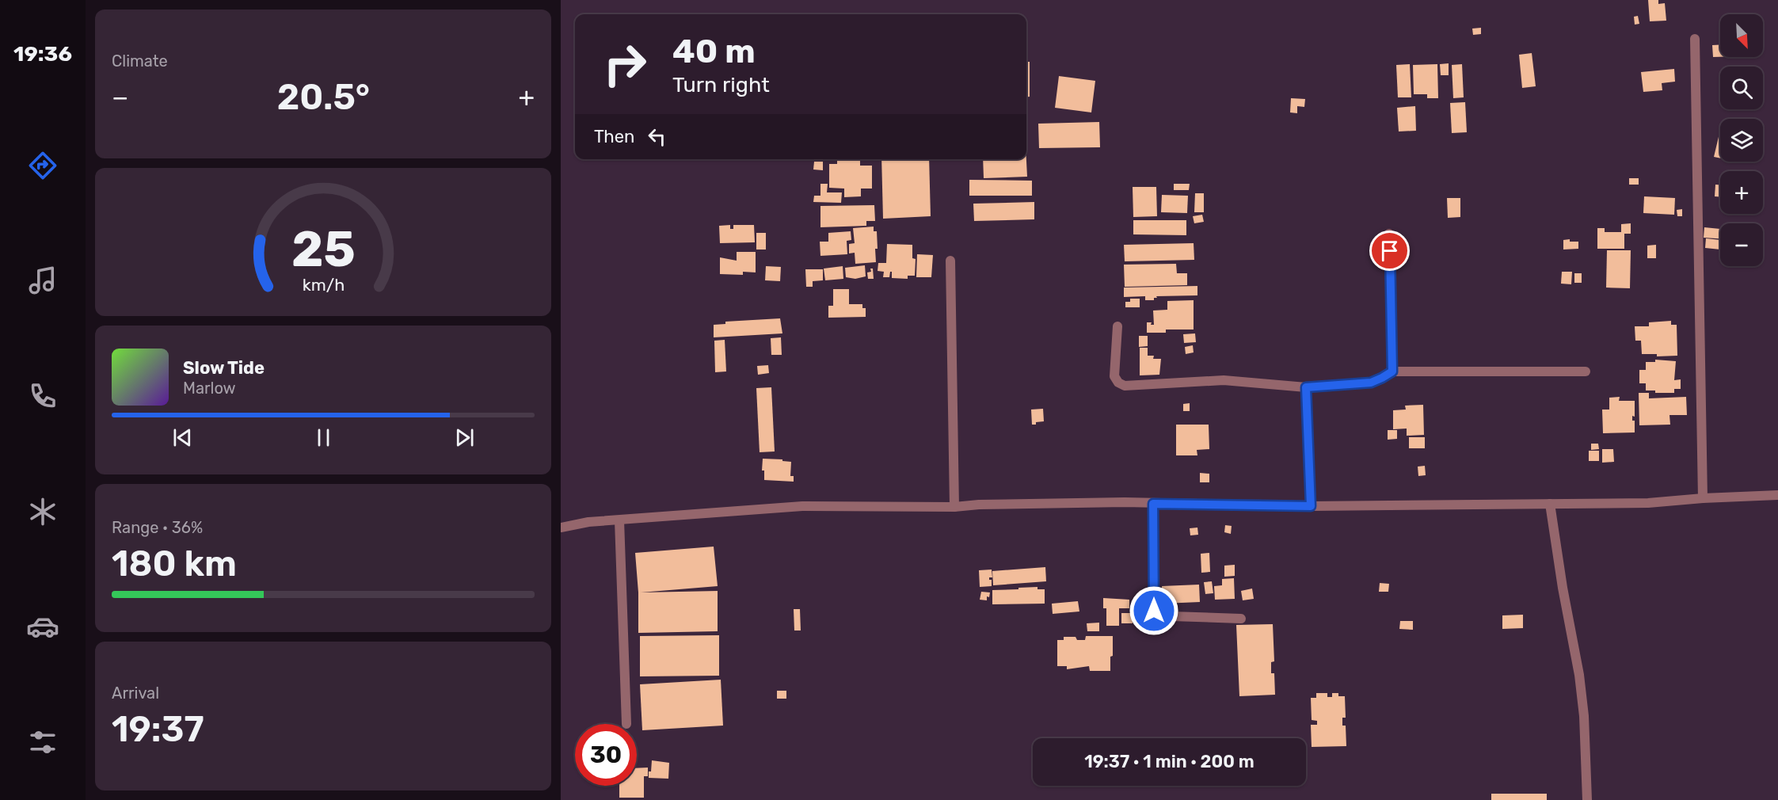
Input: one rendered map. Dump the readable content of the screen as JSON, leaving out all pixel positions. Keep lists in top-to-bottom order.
{
  "north": "bottom right",
  "page": {
    "tabs": "19:36",
    "tile": [
      "Climate",
      ["Range · 36%", "180 km"],
      ["Arrival", "19:37"]
    ],
    "map_buttons": ["+", "−"],
    "turn": ["40 m", "Turn right"],
    "heat": ["−", "20.5°", "+"],
    "then": "Then",
    "song": ["Slow Tide", "Marlow"],
    "limit": "30",
    "trip": "19:37 · 1 min · 200 m",
    "gauge": ["25", "km/h"]
  }
}
